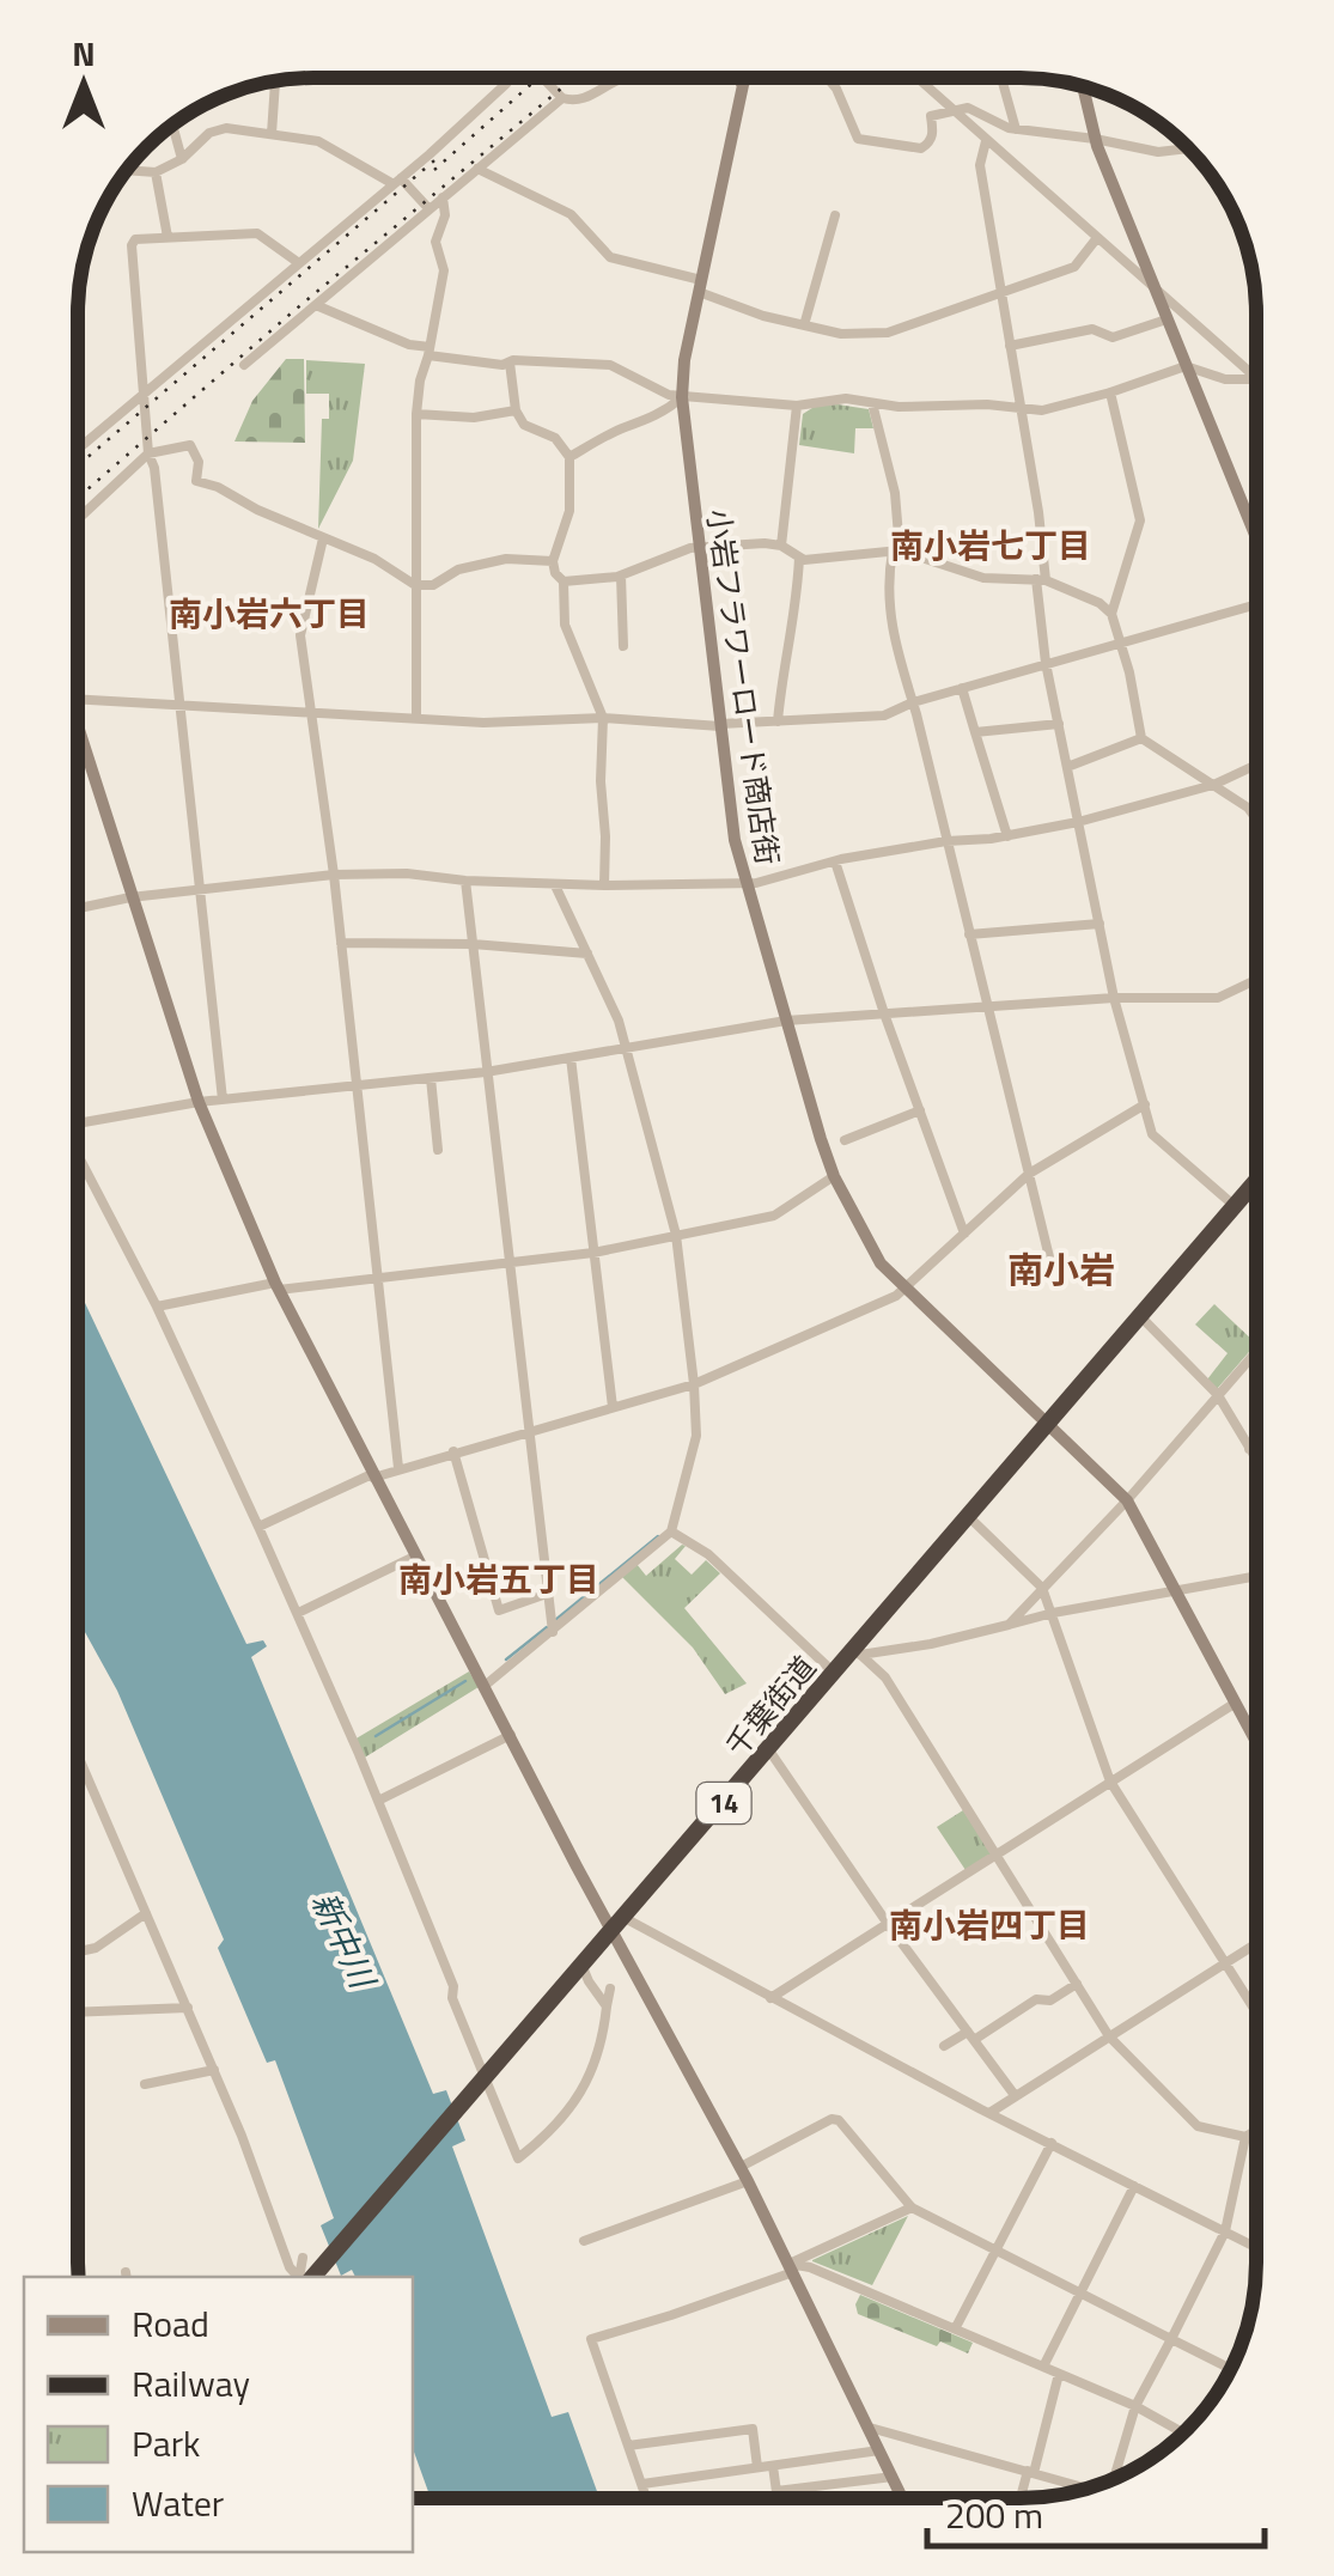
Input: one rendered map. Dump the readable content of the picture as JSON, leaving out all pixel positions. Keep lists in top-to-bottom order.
{
  "streets": {
    "highway": ["千葉街道", "14"],
    "street": ["小岩フラワーロード商店街"]
  },
  "crossings": [
    ["小岩フラワーロード商店街", "千葉街道"]
  ],
  "districts": [
    "南小岩七丁目",
    "南小岩六丁目",
    "南小岩",
    "南小岩五丁目",
    "南小岩四丁目"
  ],
  "water": ["新中川"],
  "legend": [
    "Road",
    "Railway",
    "Park",
    "Water"
  ],
  "scale_bar": "200 m",
  "north": "top"
}
